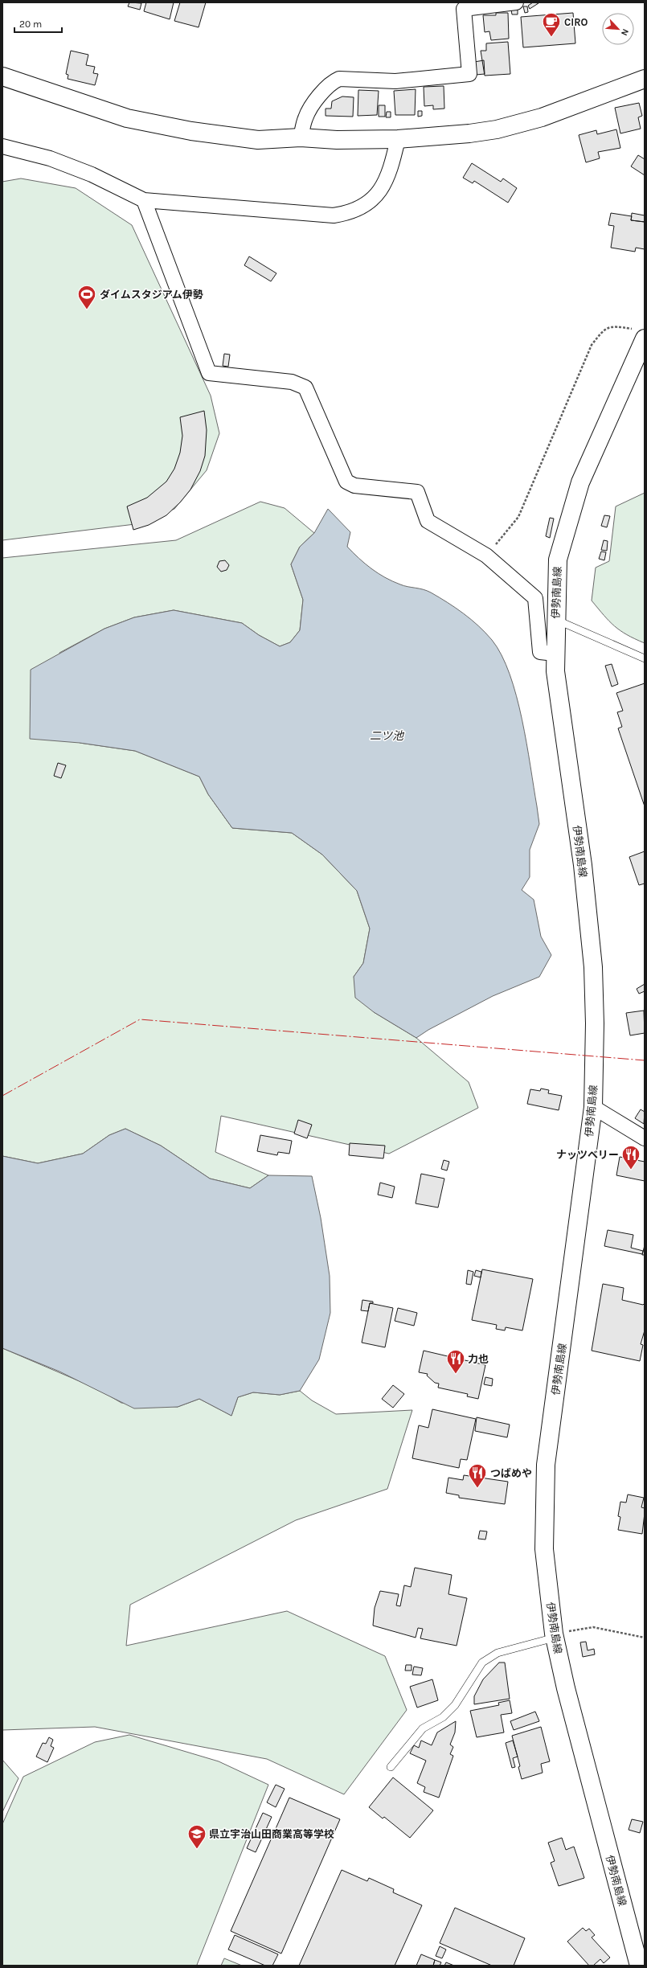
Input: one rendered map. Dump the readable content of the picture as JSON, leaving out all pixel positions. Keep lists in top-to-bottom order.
{
  "streets": {
    "main road": ["伊勢南島線"]
  },
  "water": ["二ツ池"],
  "places": {
    "cafe": ["CIRO"],
    "sports": ["ダイムスタジアム伊勢"],
    "restaurant": ["ナッツベリー", "力也", "つばめや"],
    "school or university": ["県立宇治山田商業高等学校"]
  },
  "scale_bar": "20 m",
  "north": "bottom right"
}
